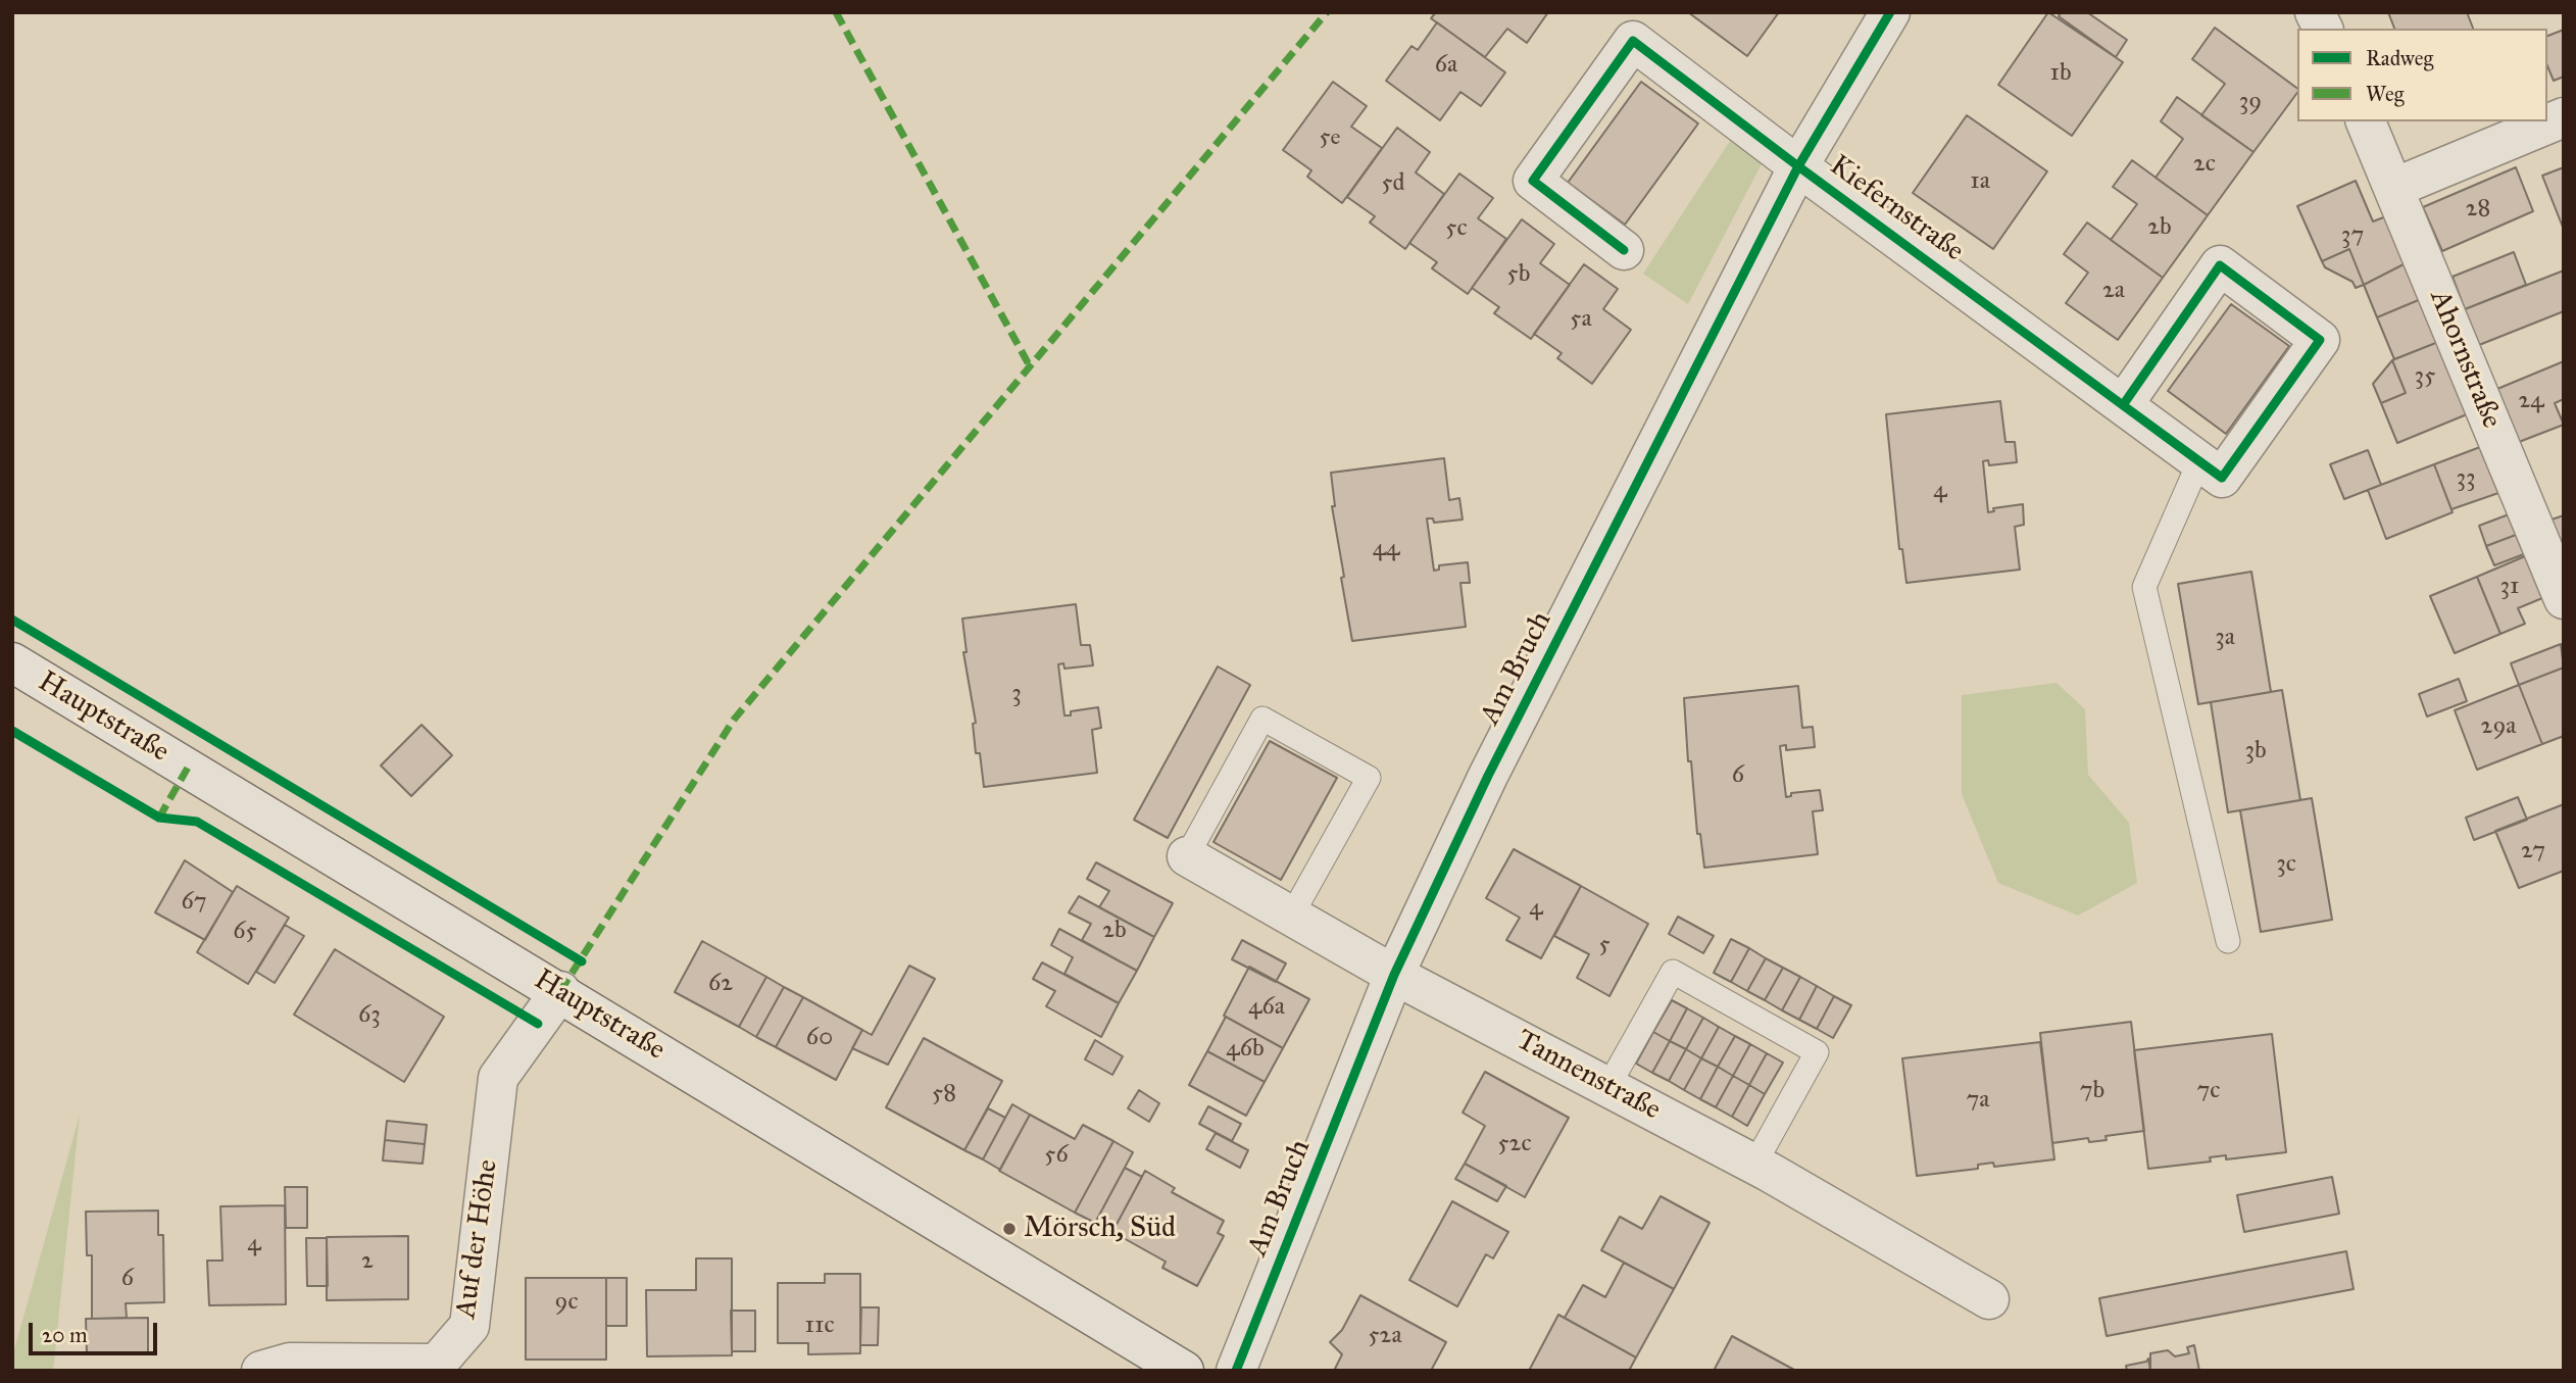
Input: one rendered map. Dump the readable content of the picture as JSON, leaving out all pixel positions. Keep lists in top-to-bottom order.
{
  "streets": {
    "street": [
      "Kiefernstraße",
      "Ahornstraße",
      "Am Bruch",
      "Hauptstraße",
      "Tannenstraße",
      "Auf der Höhe"
    ]
  },
  "crossings": [
    ["Kiefernstraße", "Am Bruch"],
    ["Am Bruch", "Tannenstraße"],
    ["Hauptstraße", "Auf der Höhe"]
  ],
  "places": ["Mörsch, Süd"],
  "house_numbers": [
    "6a",
    "1b",
    "39",
    "5e",
    "2c",
    "1a",
    "5d",
    "28",
    "2b",
    "5c",
    "37",
    "5b",
    "2a",
    "5a",
    "35",
    "24",
    "33",
    "4",
    "44",
    "31",
    "3a",
    "3",
    "29a",
    "3b",
    "6",
    "27",
    "3c",
    "67",
    "4",
    "2b",
    "65",
    "5",
    "62",
    "46a",
    "63",
    "60",
    "46b",
    "7b",
    "7c",
    "58",
    "7a",
    "52c",
    "56",
    "4",
    "2",
    "6",
    "9c",
    "11c",
    "52a"
  ],
  "legend": ["Radweg", "Weg"],
  "scale_bar": "20 m"
}
